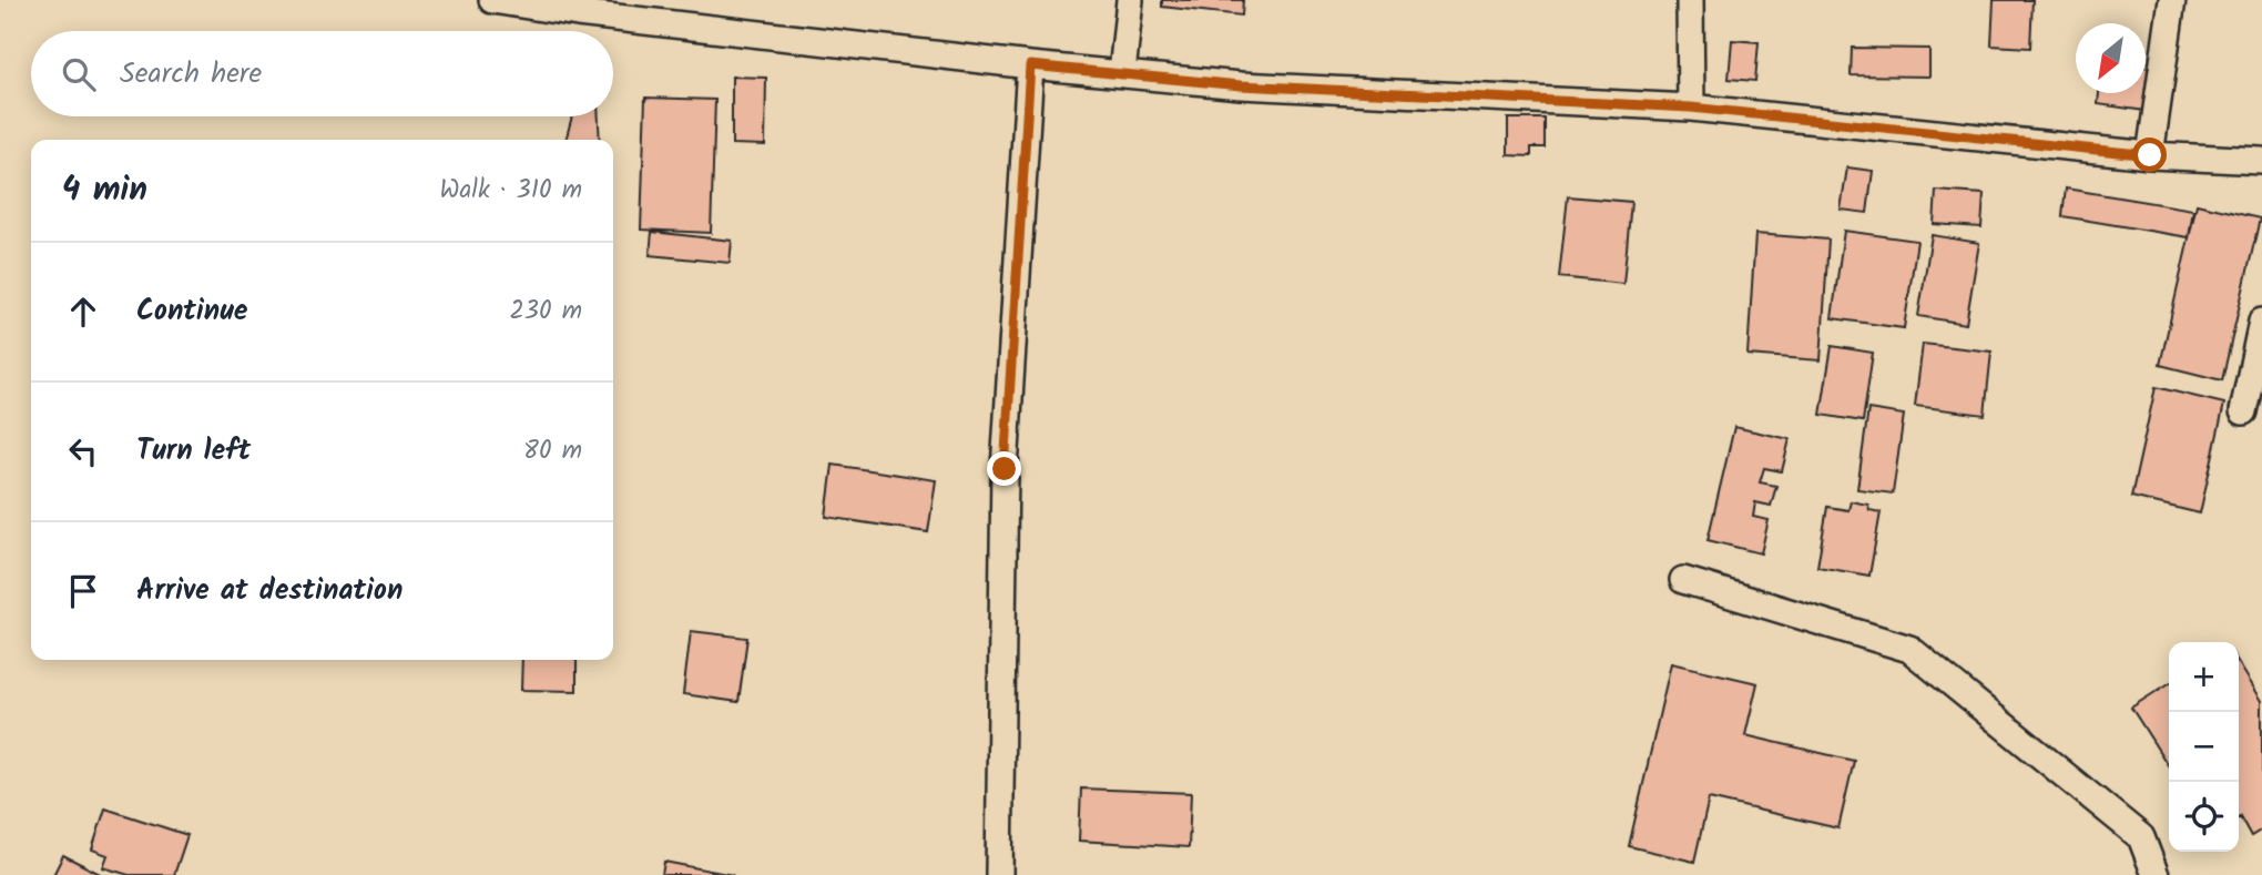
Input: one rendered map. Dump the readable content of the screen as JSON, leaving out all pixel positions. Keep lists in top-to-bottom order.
{
  "north": "bottom left",
  "page": {
    "search": "Search here",
    "heading": ["4 min", "Walk · 310 m"],
    "list": [
      ["Continue", "230 m"],
      ["Turn left", "80 m"],
      "Arrive at destination"
    ],
    "map_buttons": ["+", "−"]
  }
}
